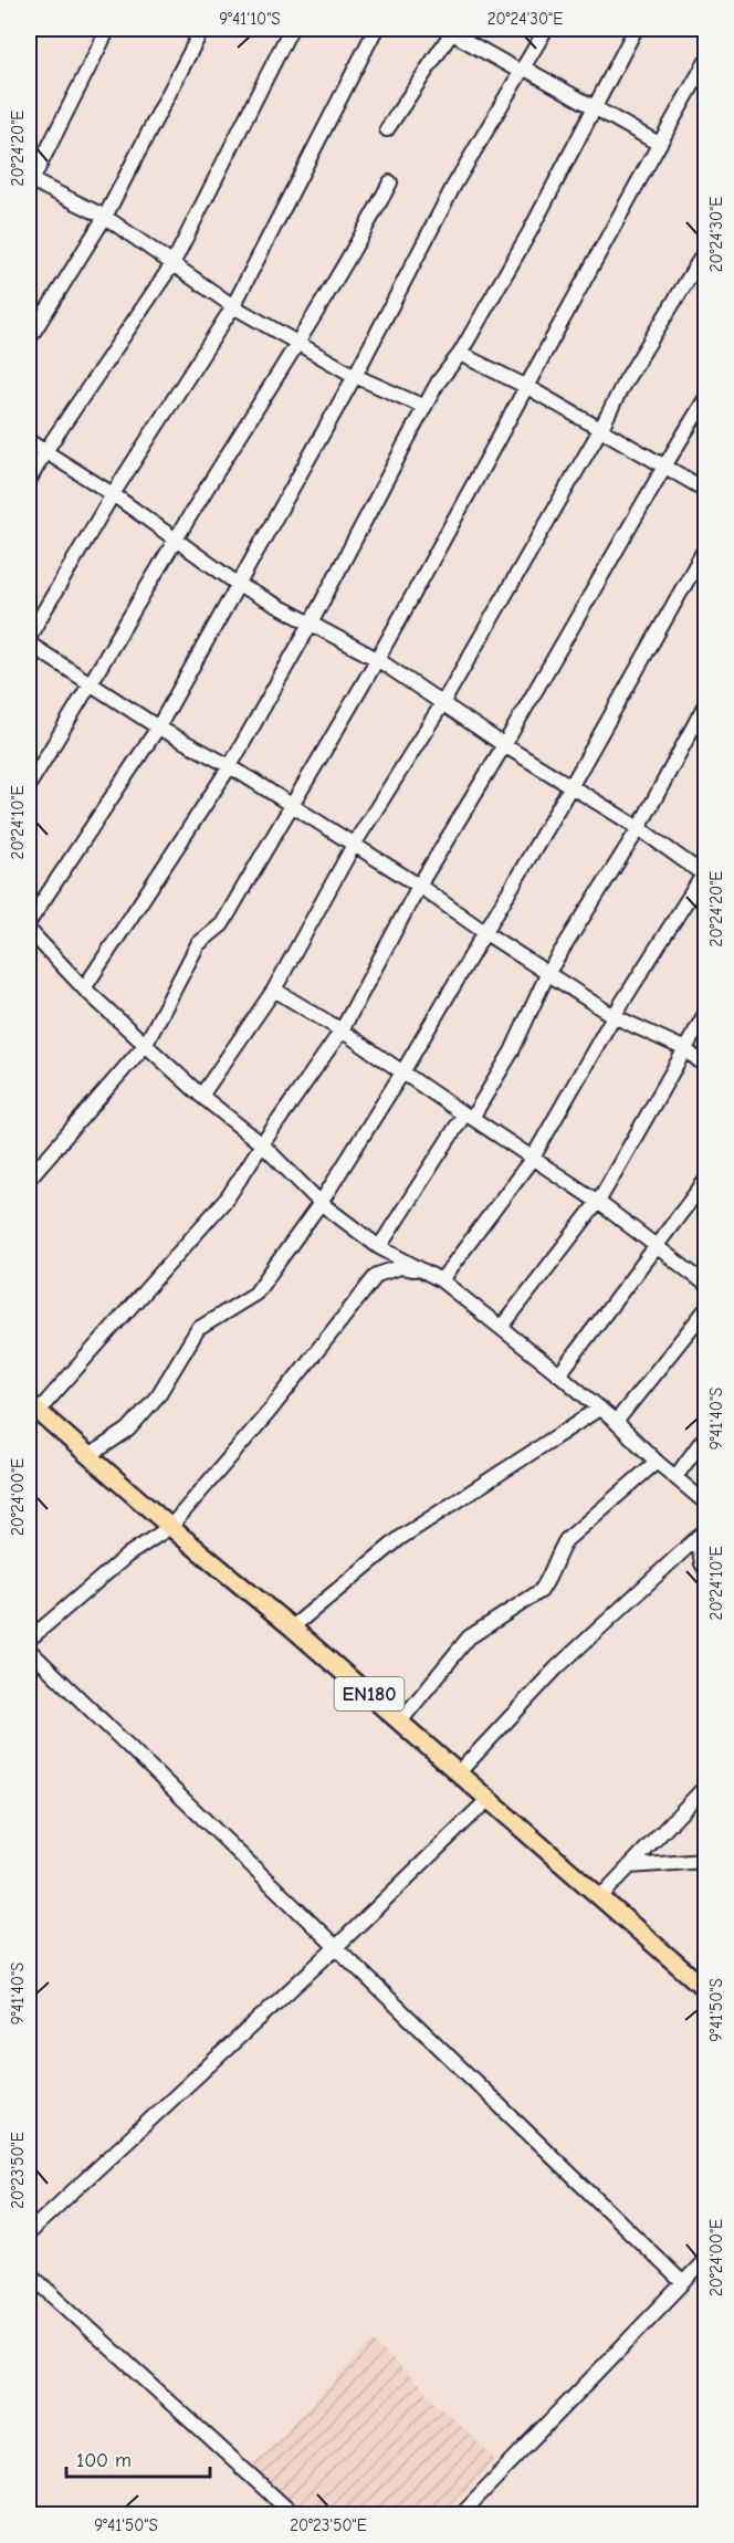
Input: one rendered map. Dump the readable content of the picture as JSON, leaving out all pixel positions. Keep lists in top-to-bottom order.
{
  "streets": {
    "main road": ["EN180"]
  },
  "scale_bar": "100 m",
  "coordinates": [
    "9°41'10\"S",
    "20°24'30\"E",
    "20°24'20\"E",
    "20°24'10\"E",
    "9°41'40\"S",
    "20°24'00\"E",
    "9°41'50\"S",
    "20°23'50\"E"
  ]
}
